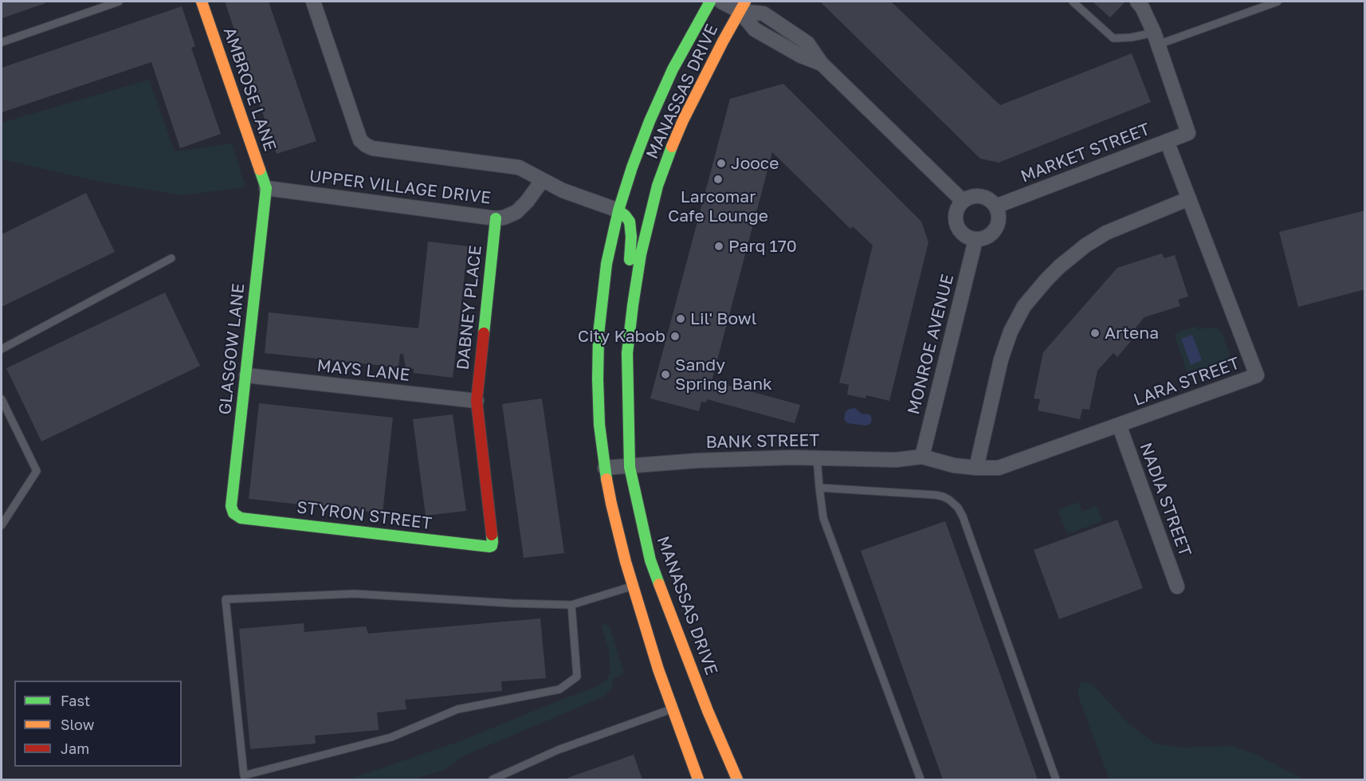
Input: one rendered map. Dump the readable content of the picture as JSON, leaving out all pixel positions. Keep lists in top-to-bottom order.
{
  "streets": {
    "main road": [
      "AMBROSE LANE",
      "MANASSAS DRIVE",
      "DABNEY PLACE",
      "GLASGOW LANE",
      "STYRON STREET"
    ],
    "street": [
      "MARKET STREET",
      "UPPER VILLAGE DRIVE",
      "MONROE AVENUE",
      "MAYS LANE",
      "LARA STREET",
      "BANK STREET",
      "NADIA STREET"
    ]
  },
  "crossings": [
    ["AMBROSE LANE", "UPPER VILLAGE DRIVE"],
    ["AMBROSE LANE", "GLASGOW LANE"],
    ["MANASSAS DRIVE", "BANK STREET"],
    ["MARKET STREET", "MONROE AVENUE"],
    ["MARKET STREET", "LARA STREET"],
    ["UPPER VILLAGE DRIVE", "DABNEY PLACE"],
    ["UPPER VILLAGE DRIVE", "GLASGOW LANE"],
    ["DABNEY PLACE", "MAYS LANE"],
    ["DABNEY PLACE", "STYRON STREET"],
    ["MONROE AVENUE", "LARA STREET"],
    ["MONROE AVENUE", "BANK STREET"],
    ["GLASGOW LANE", "MAYS LANE"],
    ["GLASGOW LANE", "STYRON STREET"],
    ["LARA STREET", "BANK STREET"],
    ["LARA STREET", "NADIA STREET"]
  ],
  "places": [
    "Jooce",
    "Larcomar Cafe Lounge",
    "Parq 170",
    "Lil' Bowl",
    "Artena",
    "City Kabob",
    "Sandy Spring Bank"
  ],
  "legend": ["Fast", "Slow", "Jam"]
}
